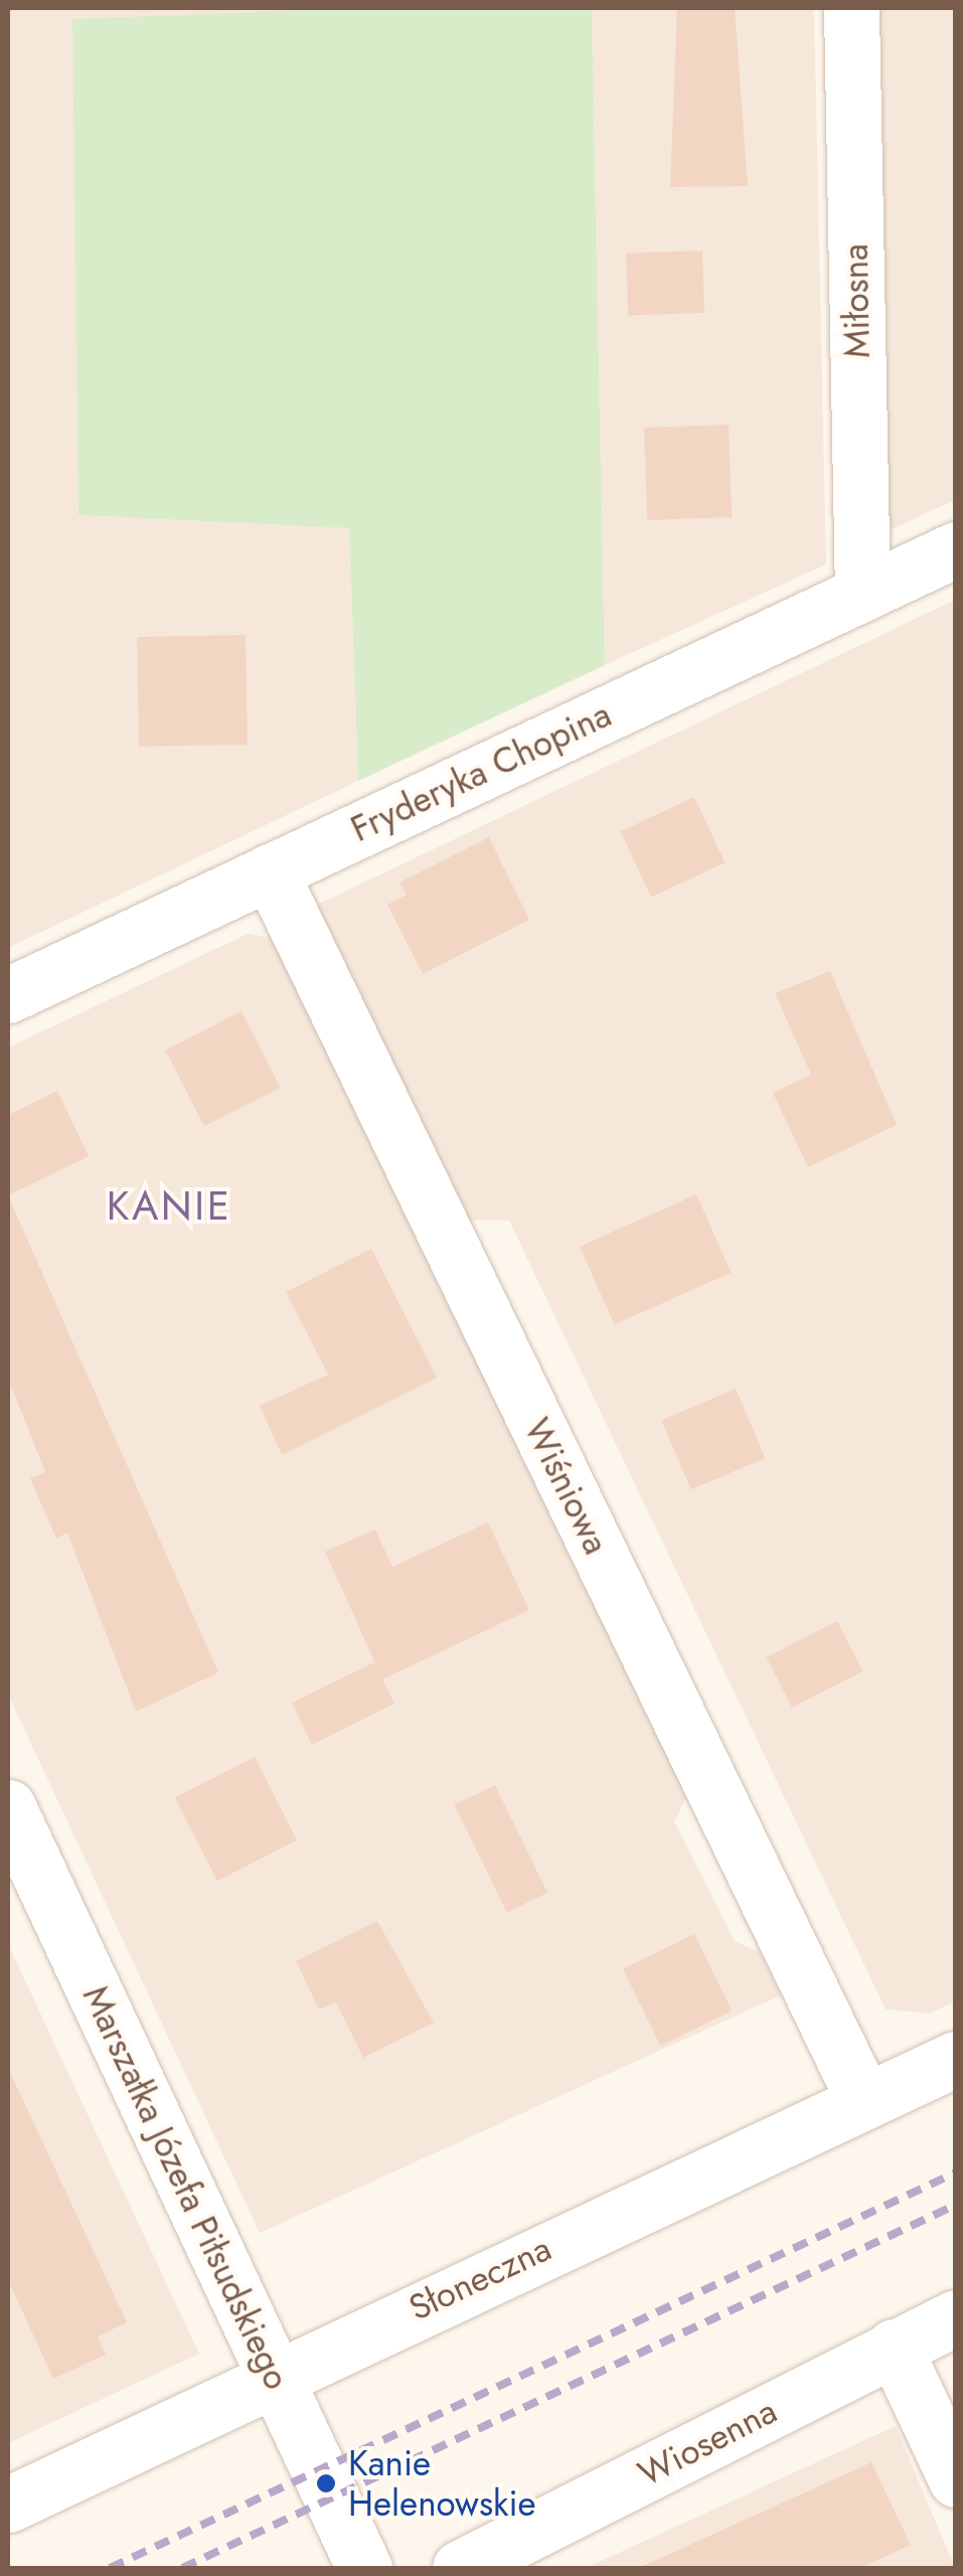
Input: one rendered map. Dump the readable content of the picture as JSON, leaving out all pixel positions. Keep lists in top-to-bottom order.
{
  "streets": {
    "street": [
      "Miłosna",
      "Fryderyka Chopina",
      "Wiśniowa",
      "Marszałka Józefa Piłsudskiego",
      "Słoneczna",
      "Wiosenna"
    ]
  },
  "crossings": [
    ["Miłosna", "Fryderyka Chopina"],
    ["Fryderyka Chopina", "Wiśniowa"],
    ["Wiśniowa", "Słoneczna"],
    ["Marszałka Józefa Piłsudskiego", "Słoneczna"]
  ],
  "districts": ["KANIE"],
  "places": ["Kanie Helenowskie"]
}
